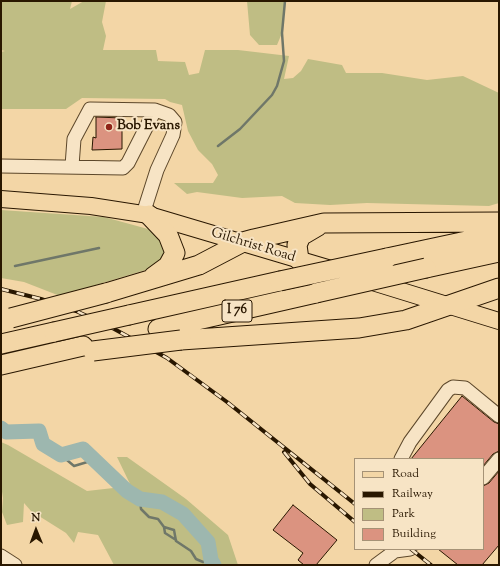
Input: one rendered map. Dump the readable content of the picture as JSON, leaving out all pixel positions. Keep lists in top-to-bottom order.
{
  "streets": {
    "highway": ["I 76"],
    "main road": ["Gilchrist Road"]
  },
  "places": ["Bob Evans"],
  "legend": [
    "Road",
    "Railway",
    "Park",
    "Building"
  ],
  "north": "top"
}
